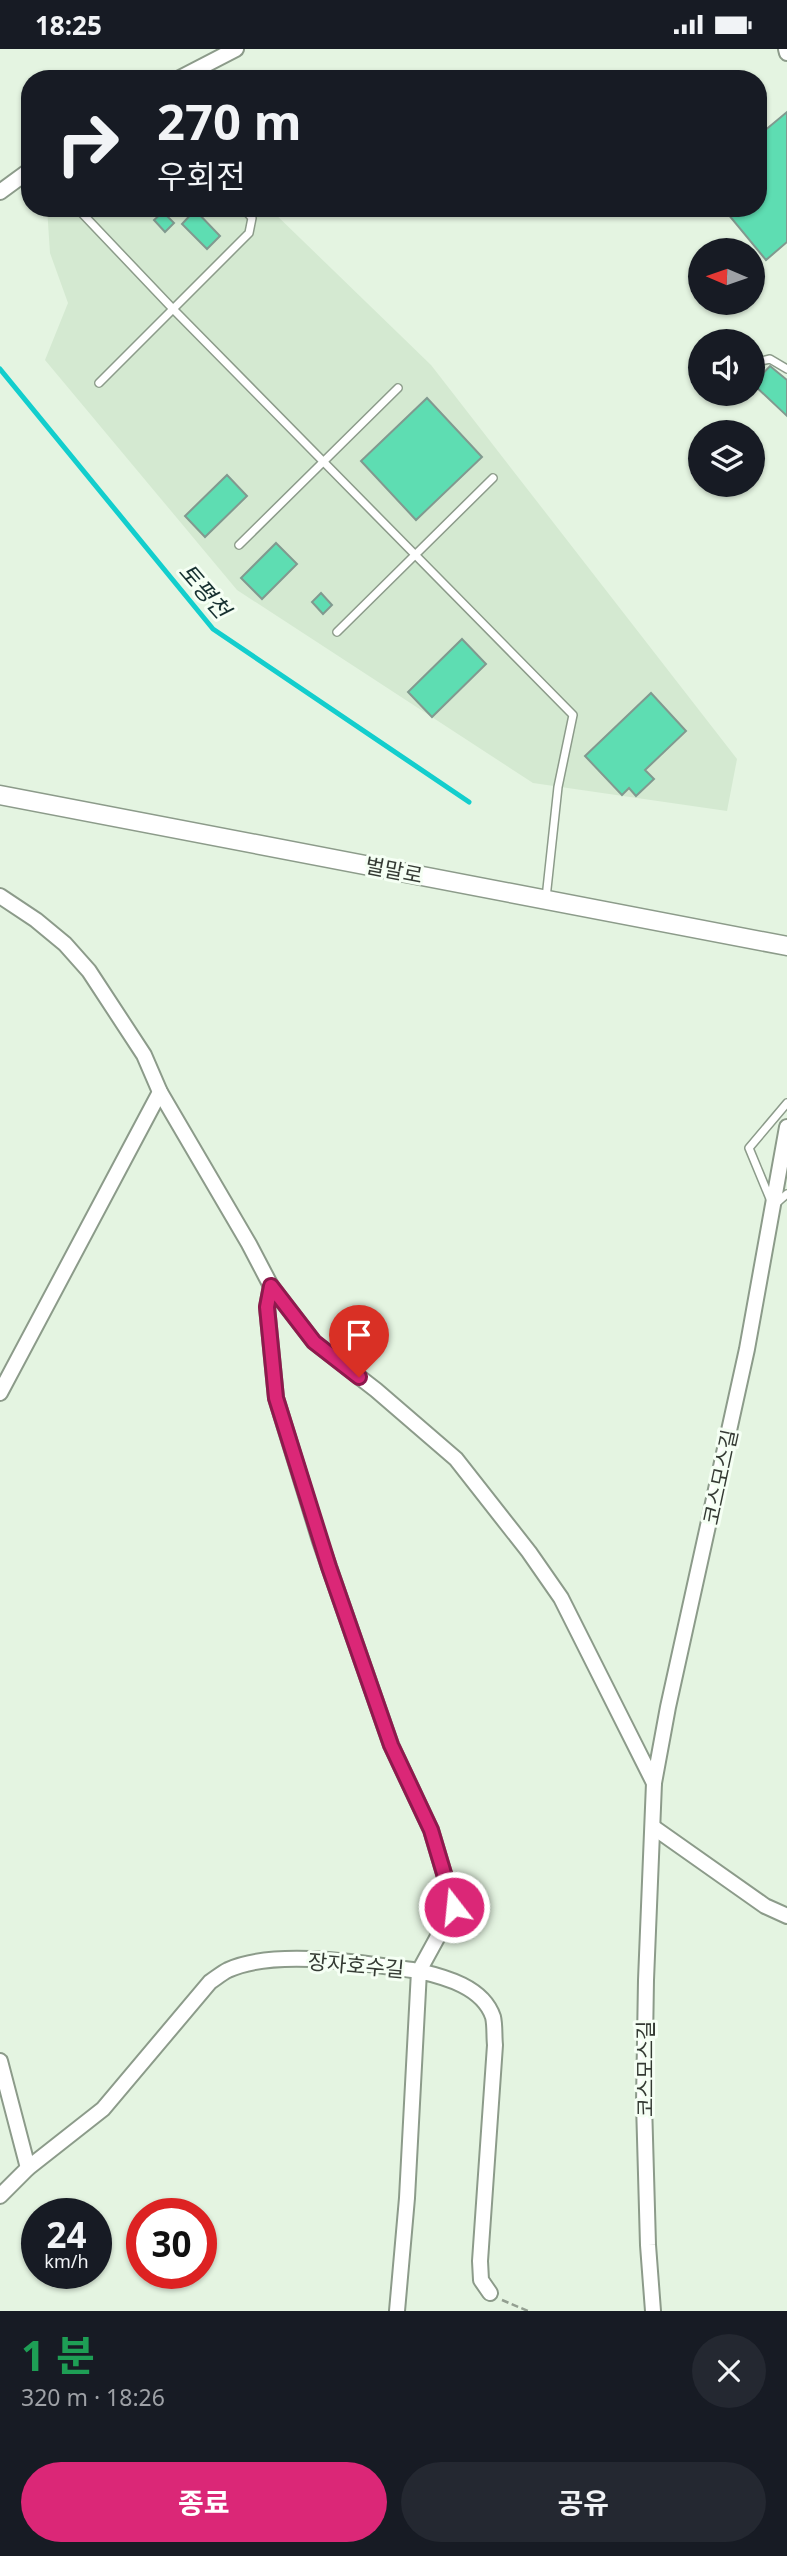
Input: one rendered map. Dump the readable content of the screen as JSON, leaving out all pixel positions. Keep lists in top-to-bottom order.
{
  "streets": {
    "street": ["벌말로", "코스모스길", "장자호수길"]
  },
  "water": ["토평천"],
  "north": "left",
  "page": {
    "status": "18:25",
    "turn": ["270 m", "우회전"],
    "speed": "24 km/h",
    "limit": "30",
    "heading": ["1 분", "320 m · 18:26"],
    "buttons": ["종료", "공유"]
  }
}
